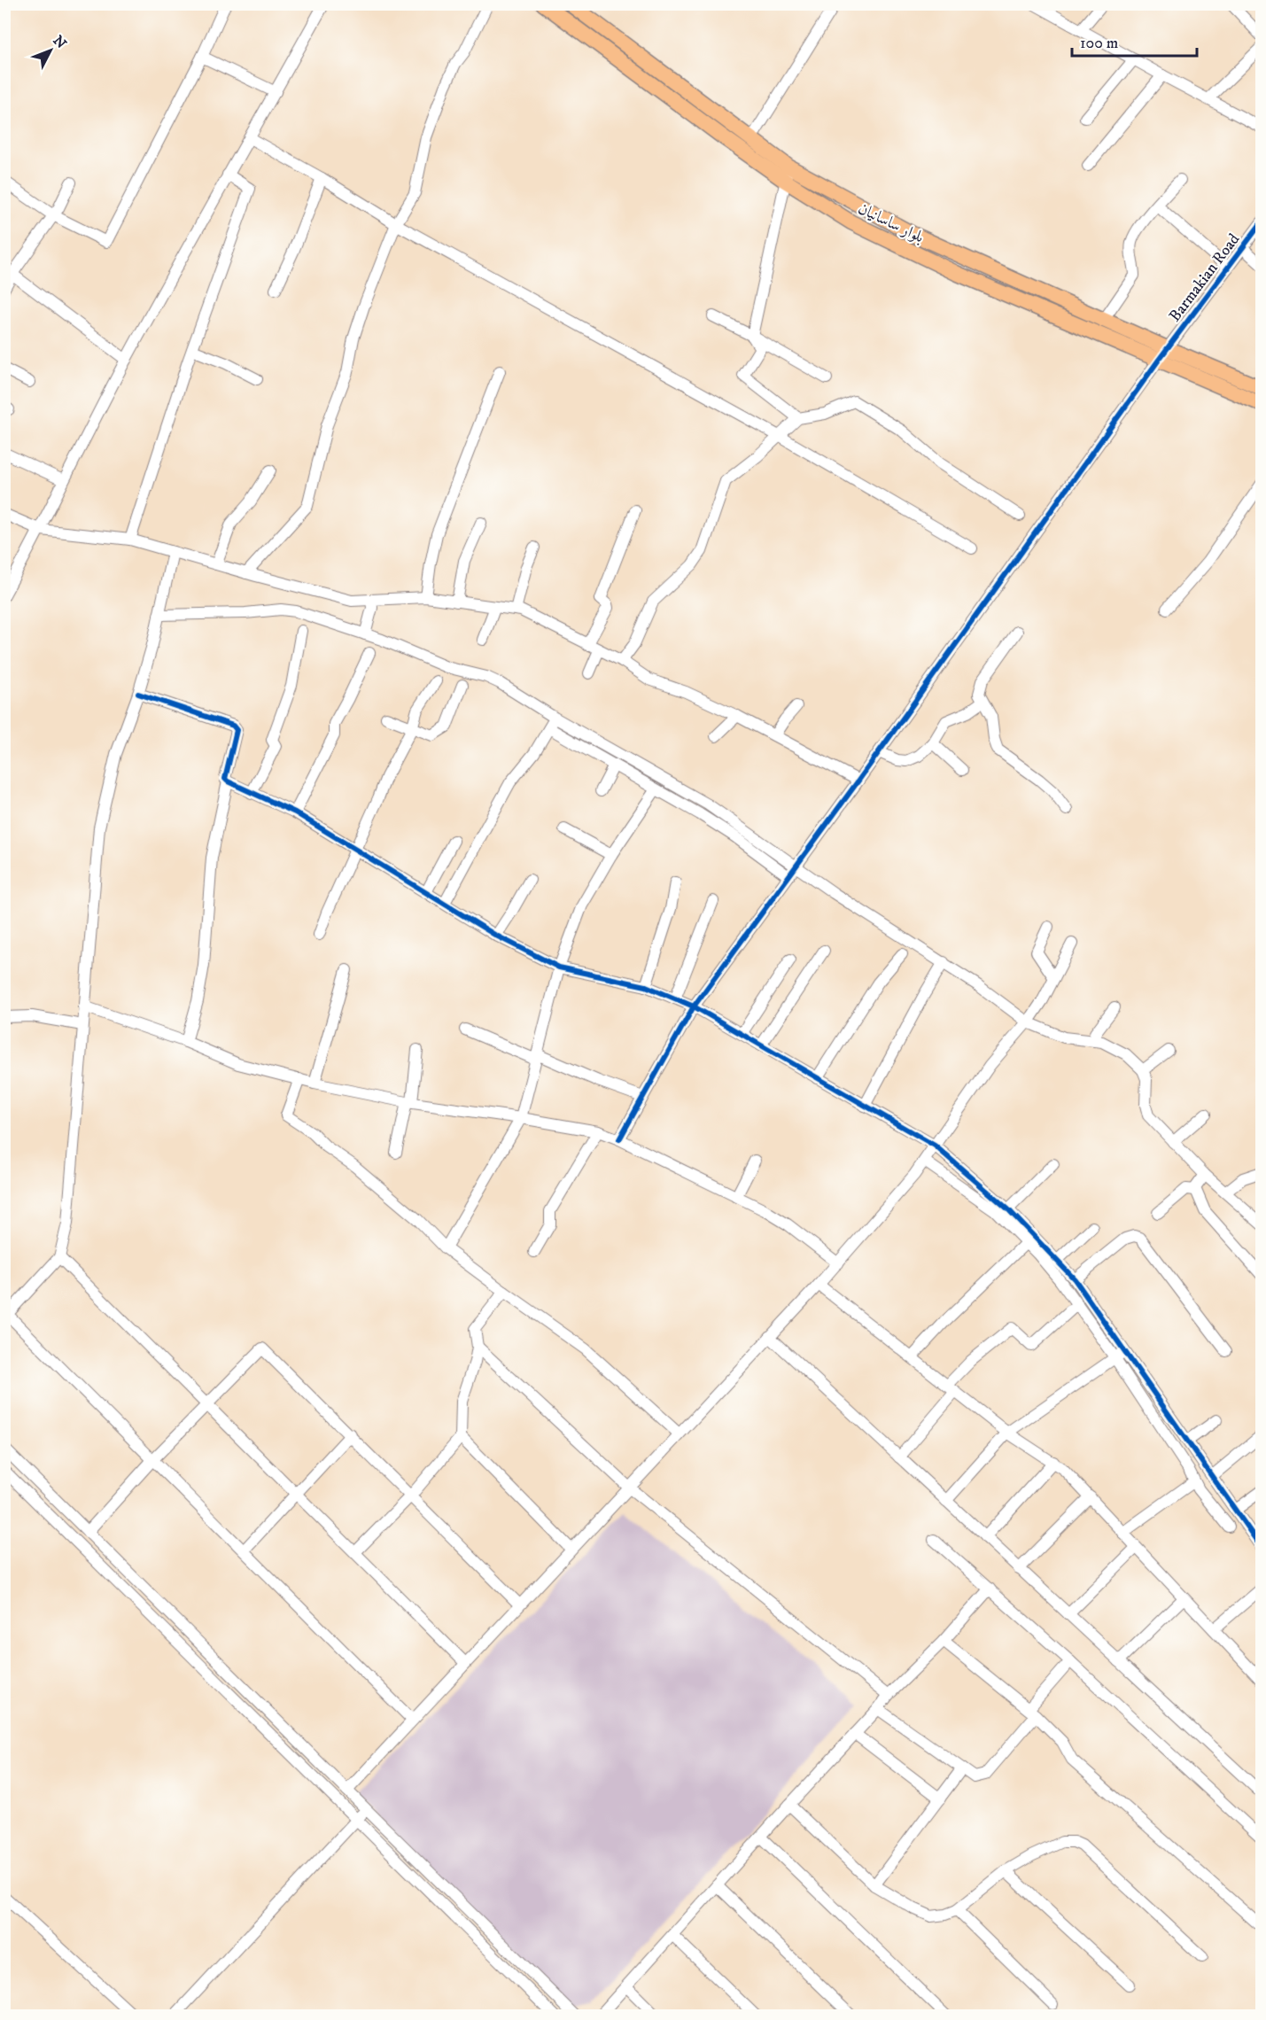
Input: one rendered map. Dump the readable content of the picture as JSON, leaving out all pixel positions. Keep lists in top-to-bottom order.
{
  "streets": {
    "highway": ["بلوار ساسانیان"],
    "street": ["Barmakian Road"]
  },
  "crossings": [
    ["بلوار ساسانیان", "Barmakian Road"]
  ],
  "scale_bar": "100 m",
  "north": "top right"
}
